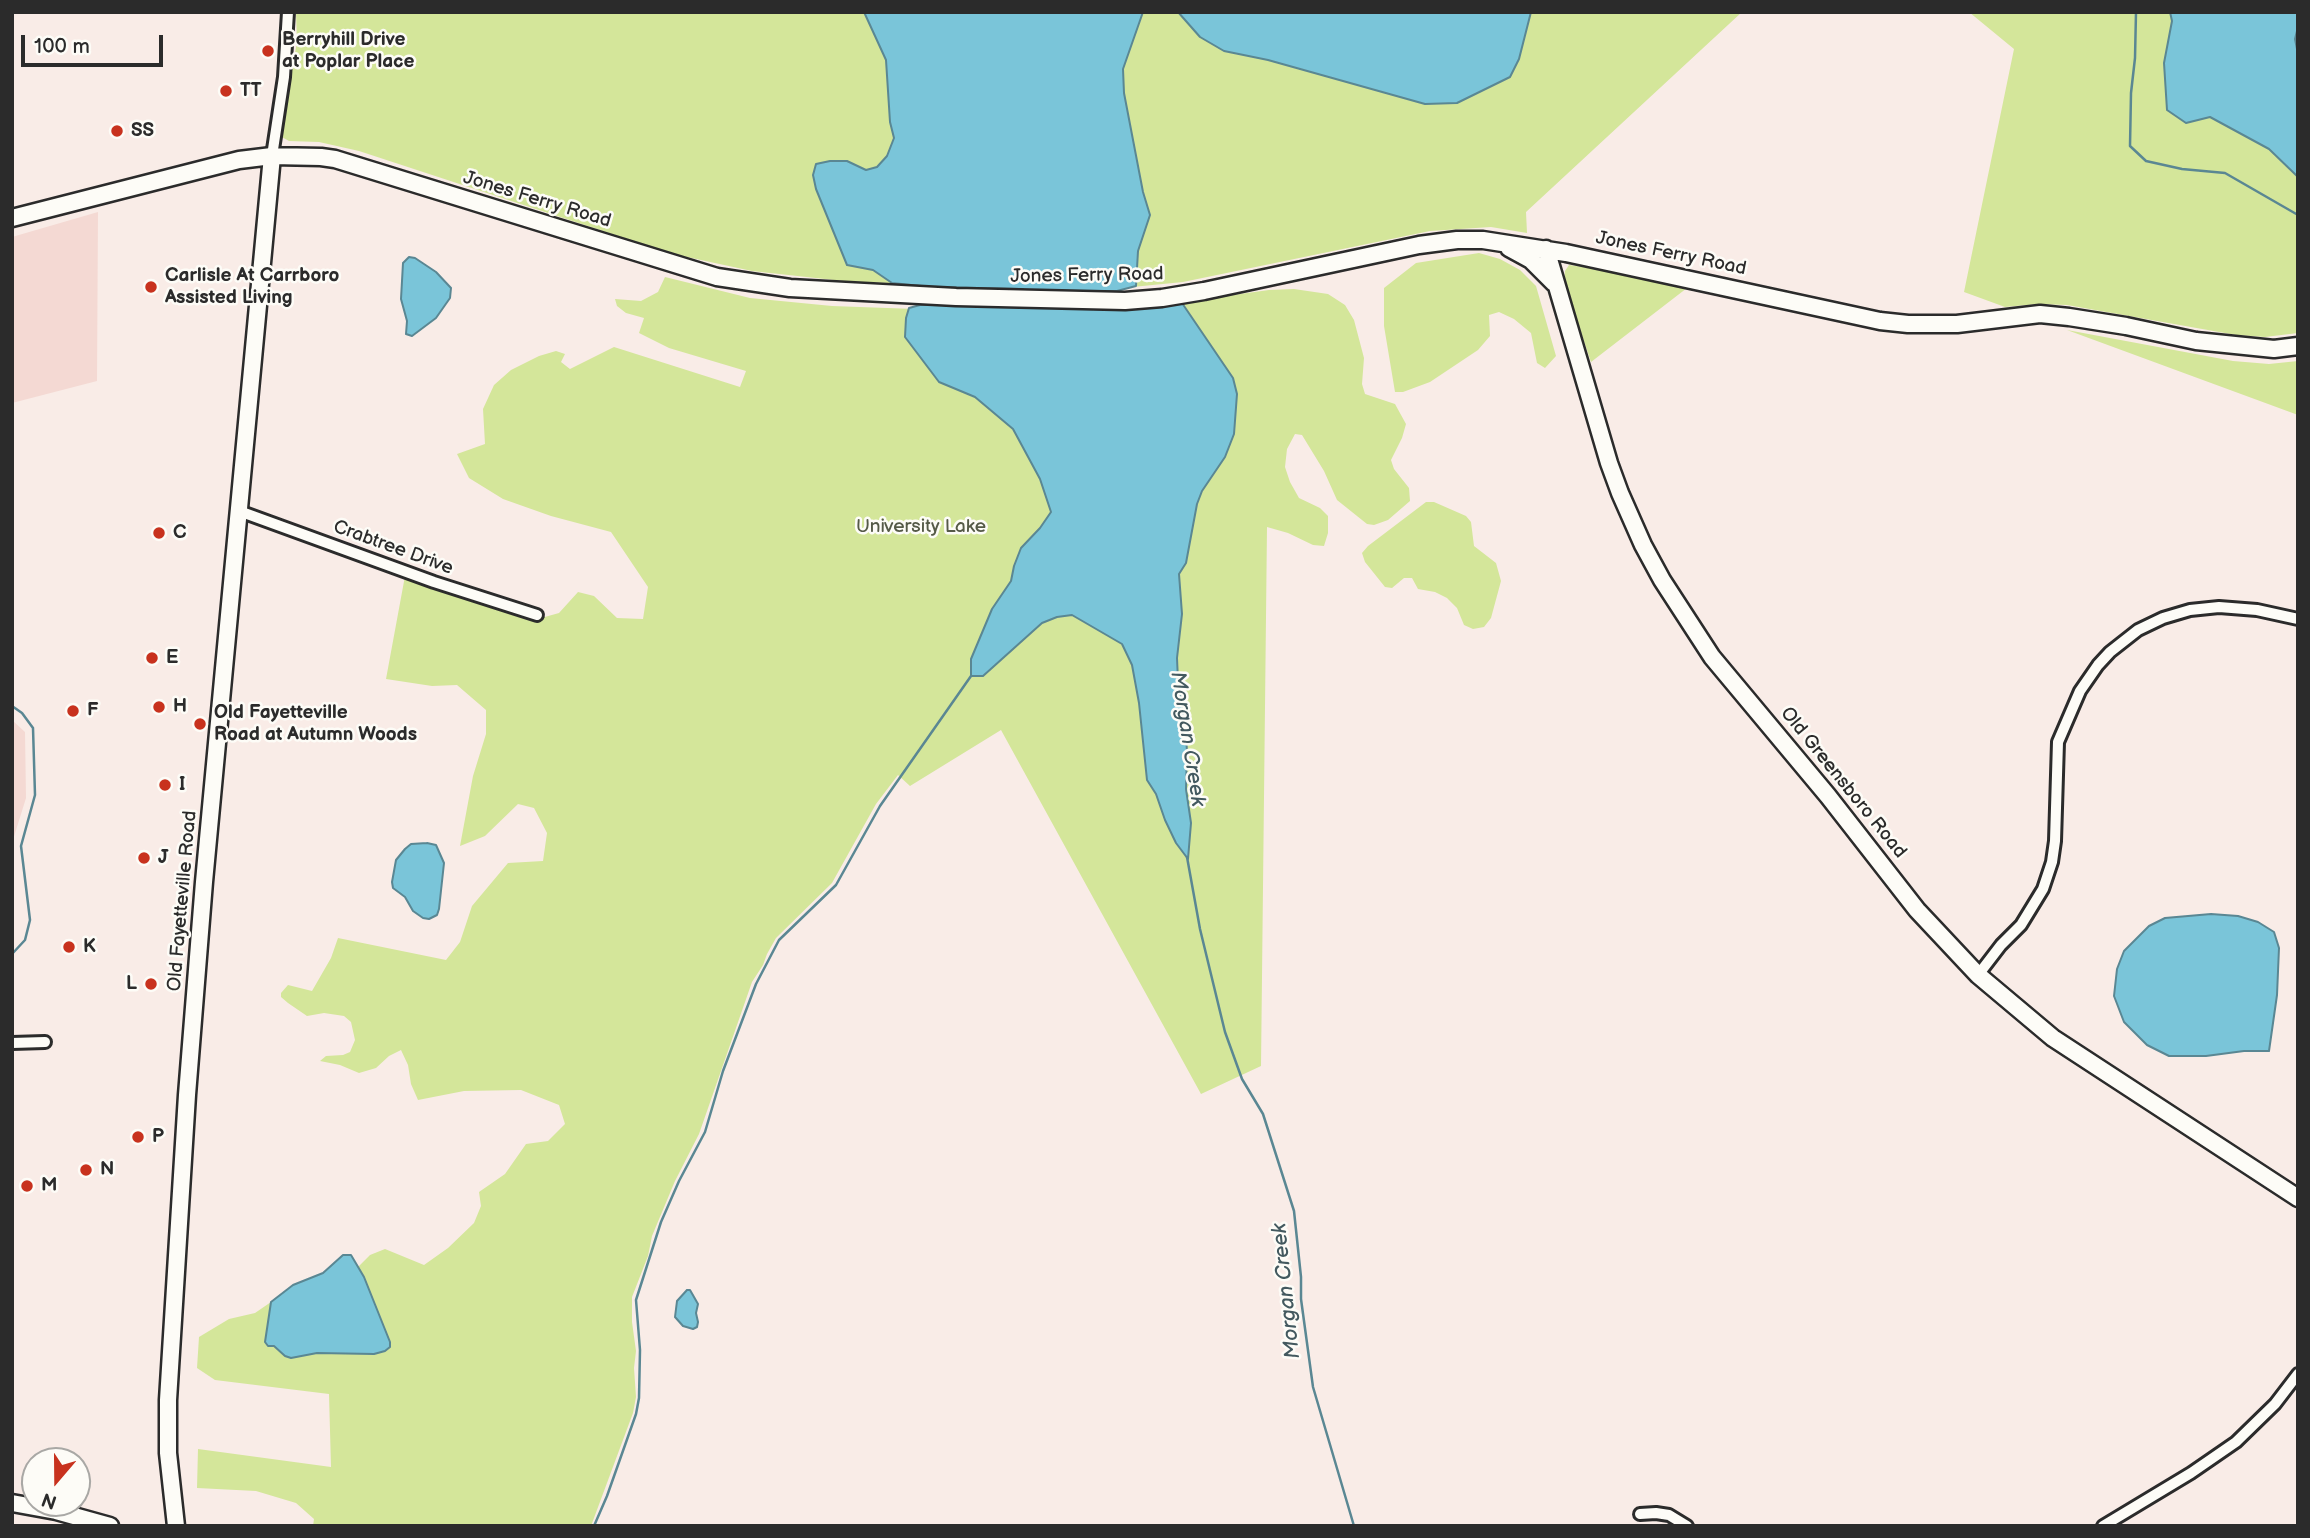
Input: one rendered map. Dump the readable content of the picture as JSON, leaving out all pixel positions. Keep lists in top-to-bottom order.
{
  "streets": {
    "street": [
      "Jones Ferry Road",
      "Crabtree Drive",
      "Old Greensboro Road",
      "Old Fayetteville Road"
    ]
  },
  "crossings": [
    ["Jones Ferry Road", "Old Greensboro Road"],
    ["Jones Ferry Road", "Old Fayetteville Road"],
    ["Crabtree Drive", "Old Fayetteville Road"]
  ],
  "water": ["Morgan Creek"],
  "parks": ["University Lake"],
  "places": [
    "Berryhill Drive at Poplar Place",
    "TT",
    "SS",
    "Carlisle At Carrboro Assisted Living",
    "C",
    "E",
    "H",
    "F",
    "Old Fayetteville Road at Autumn Woods",
    "I",
    "J",
    "K",
    "L",
    "P",
    "N",
    "M"
  ],
  "scale_bar": "100 m",
  "north": "bottom"
}
